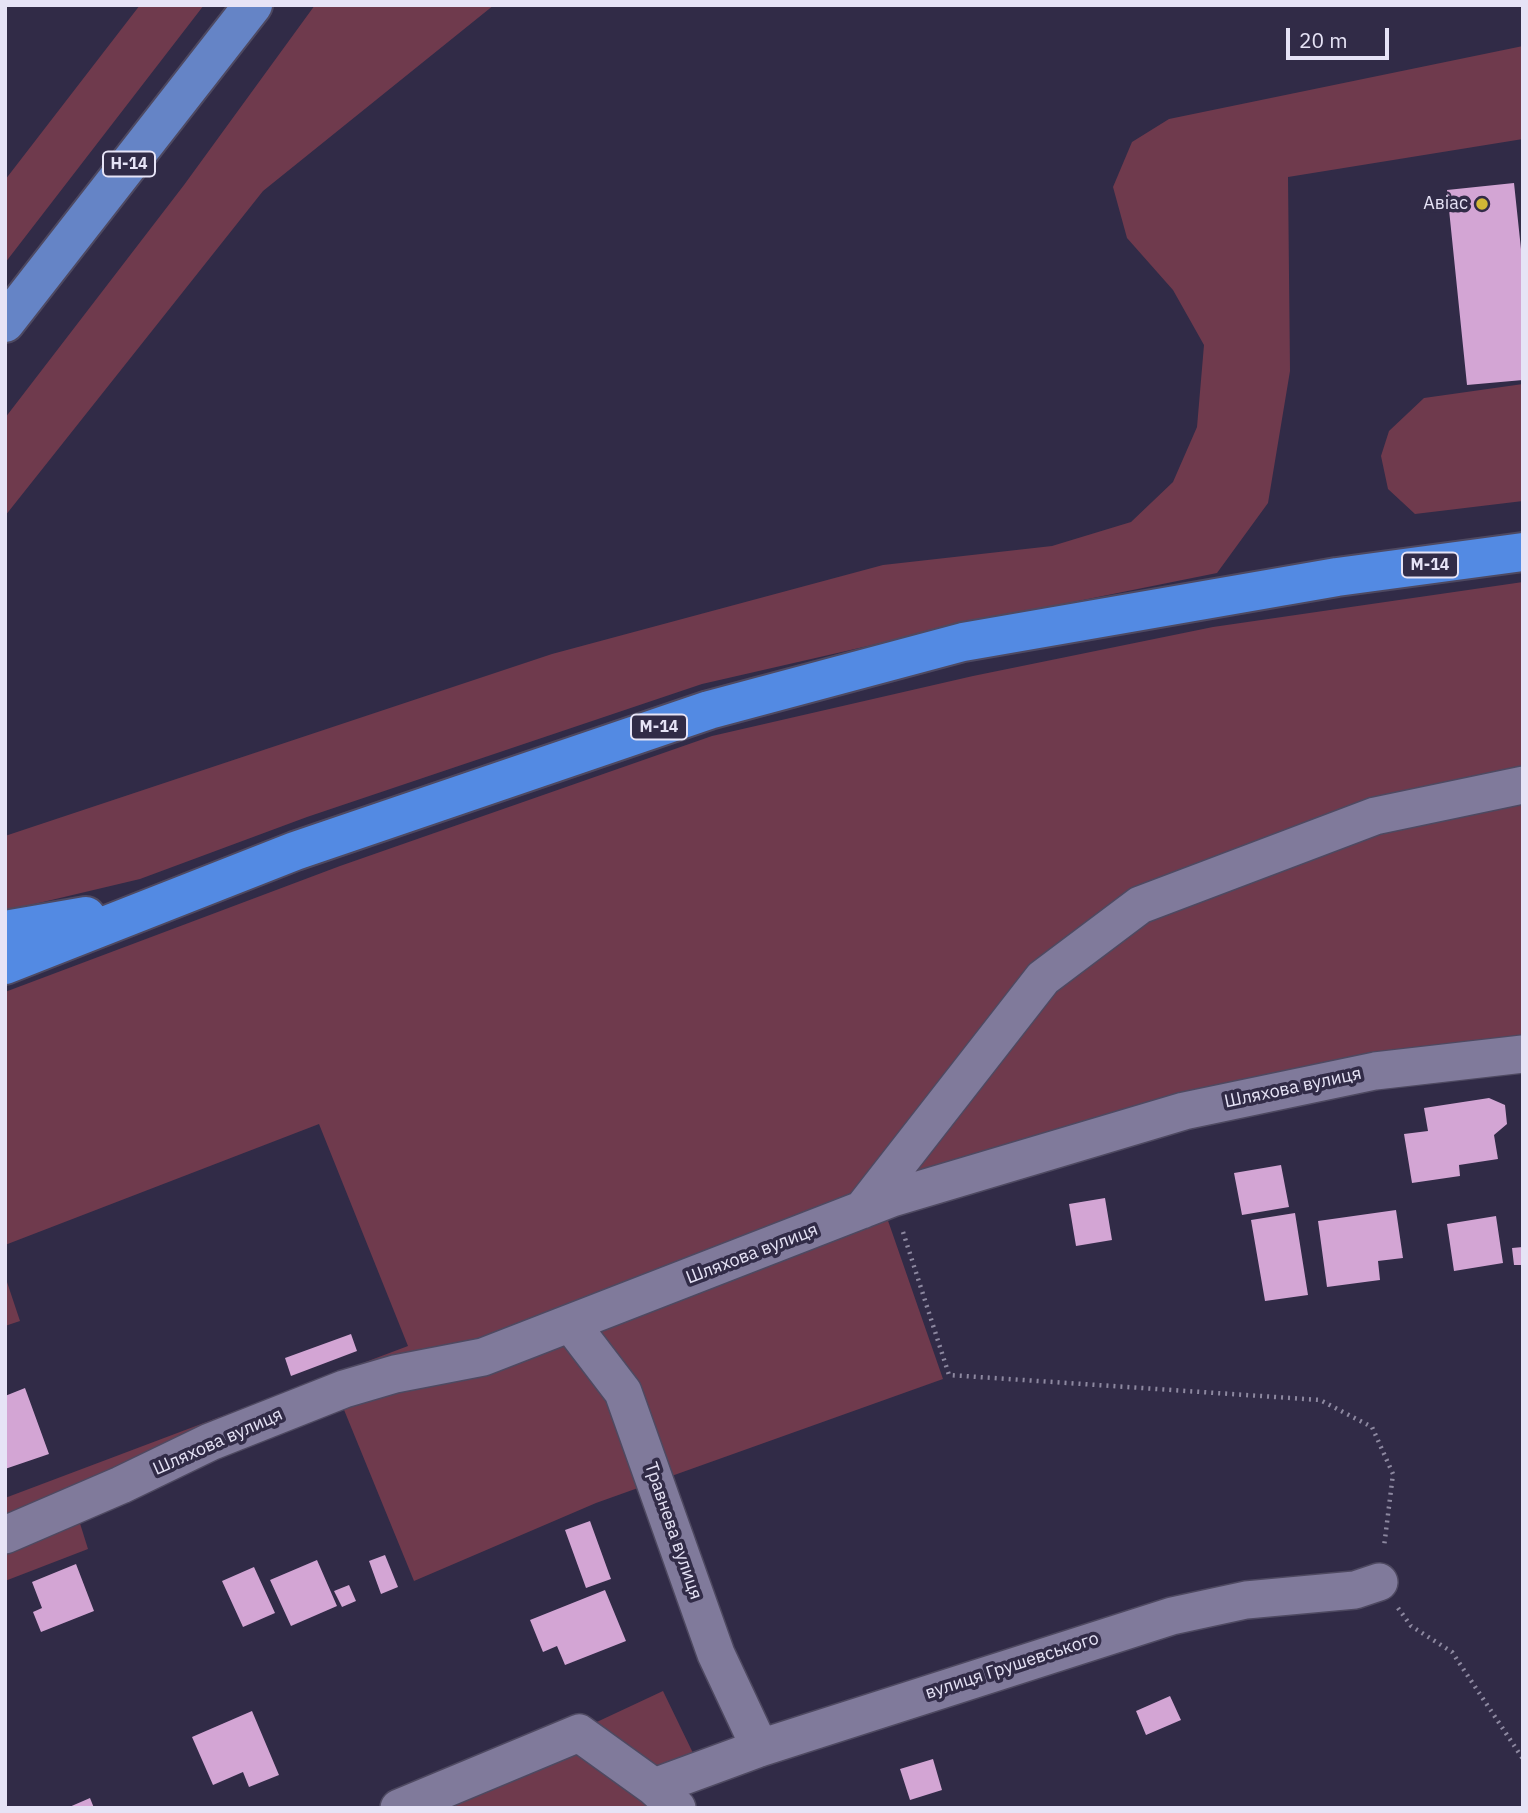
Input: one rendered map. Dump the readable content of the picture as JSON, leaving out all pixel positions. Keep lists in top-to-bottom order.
{
  "streets": {
    "highway": ["М-14"],
    "main road": ["Н-14"],
    "street": ["Шляхова вулиця", "Травнева вулиця", "вулиця Грушевського"]
  },
  "crossings": [
    ["Шляхова вулиця", "Травнева вулиця"],
    ["Травнева вулиця", "вулиця Грушевського"]
  ],
  "places": ["Авіас"],
  "scale_bar": "20 m"
}
